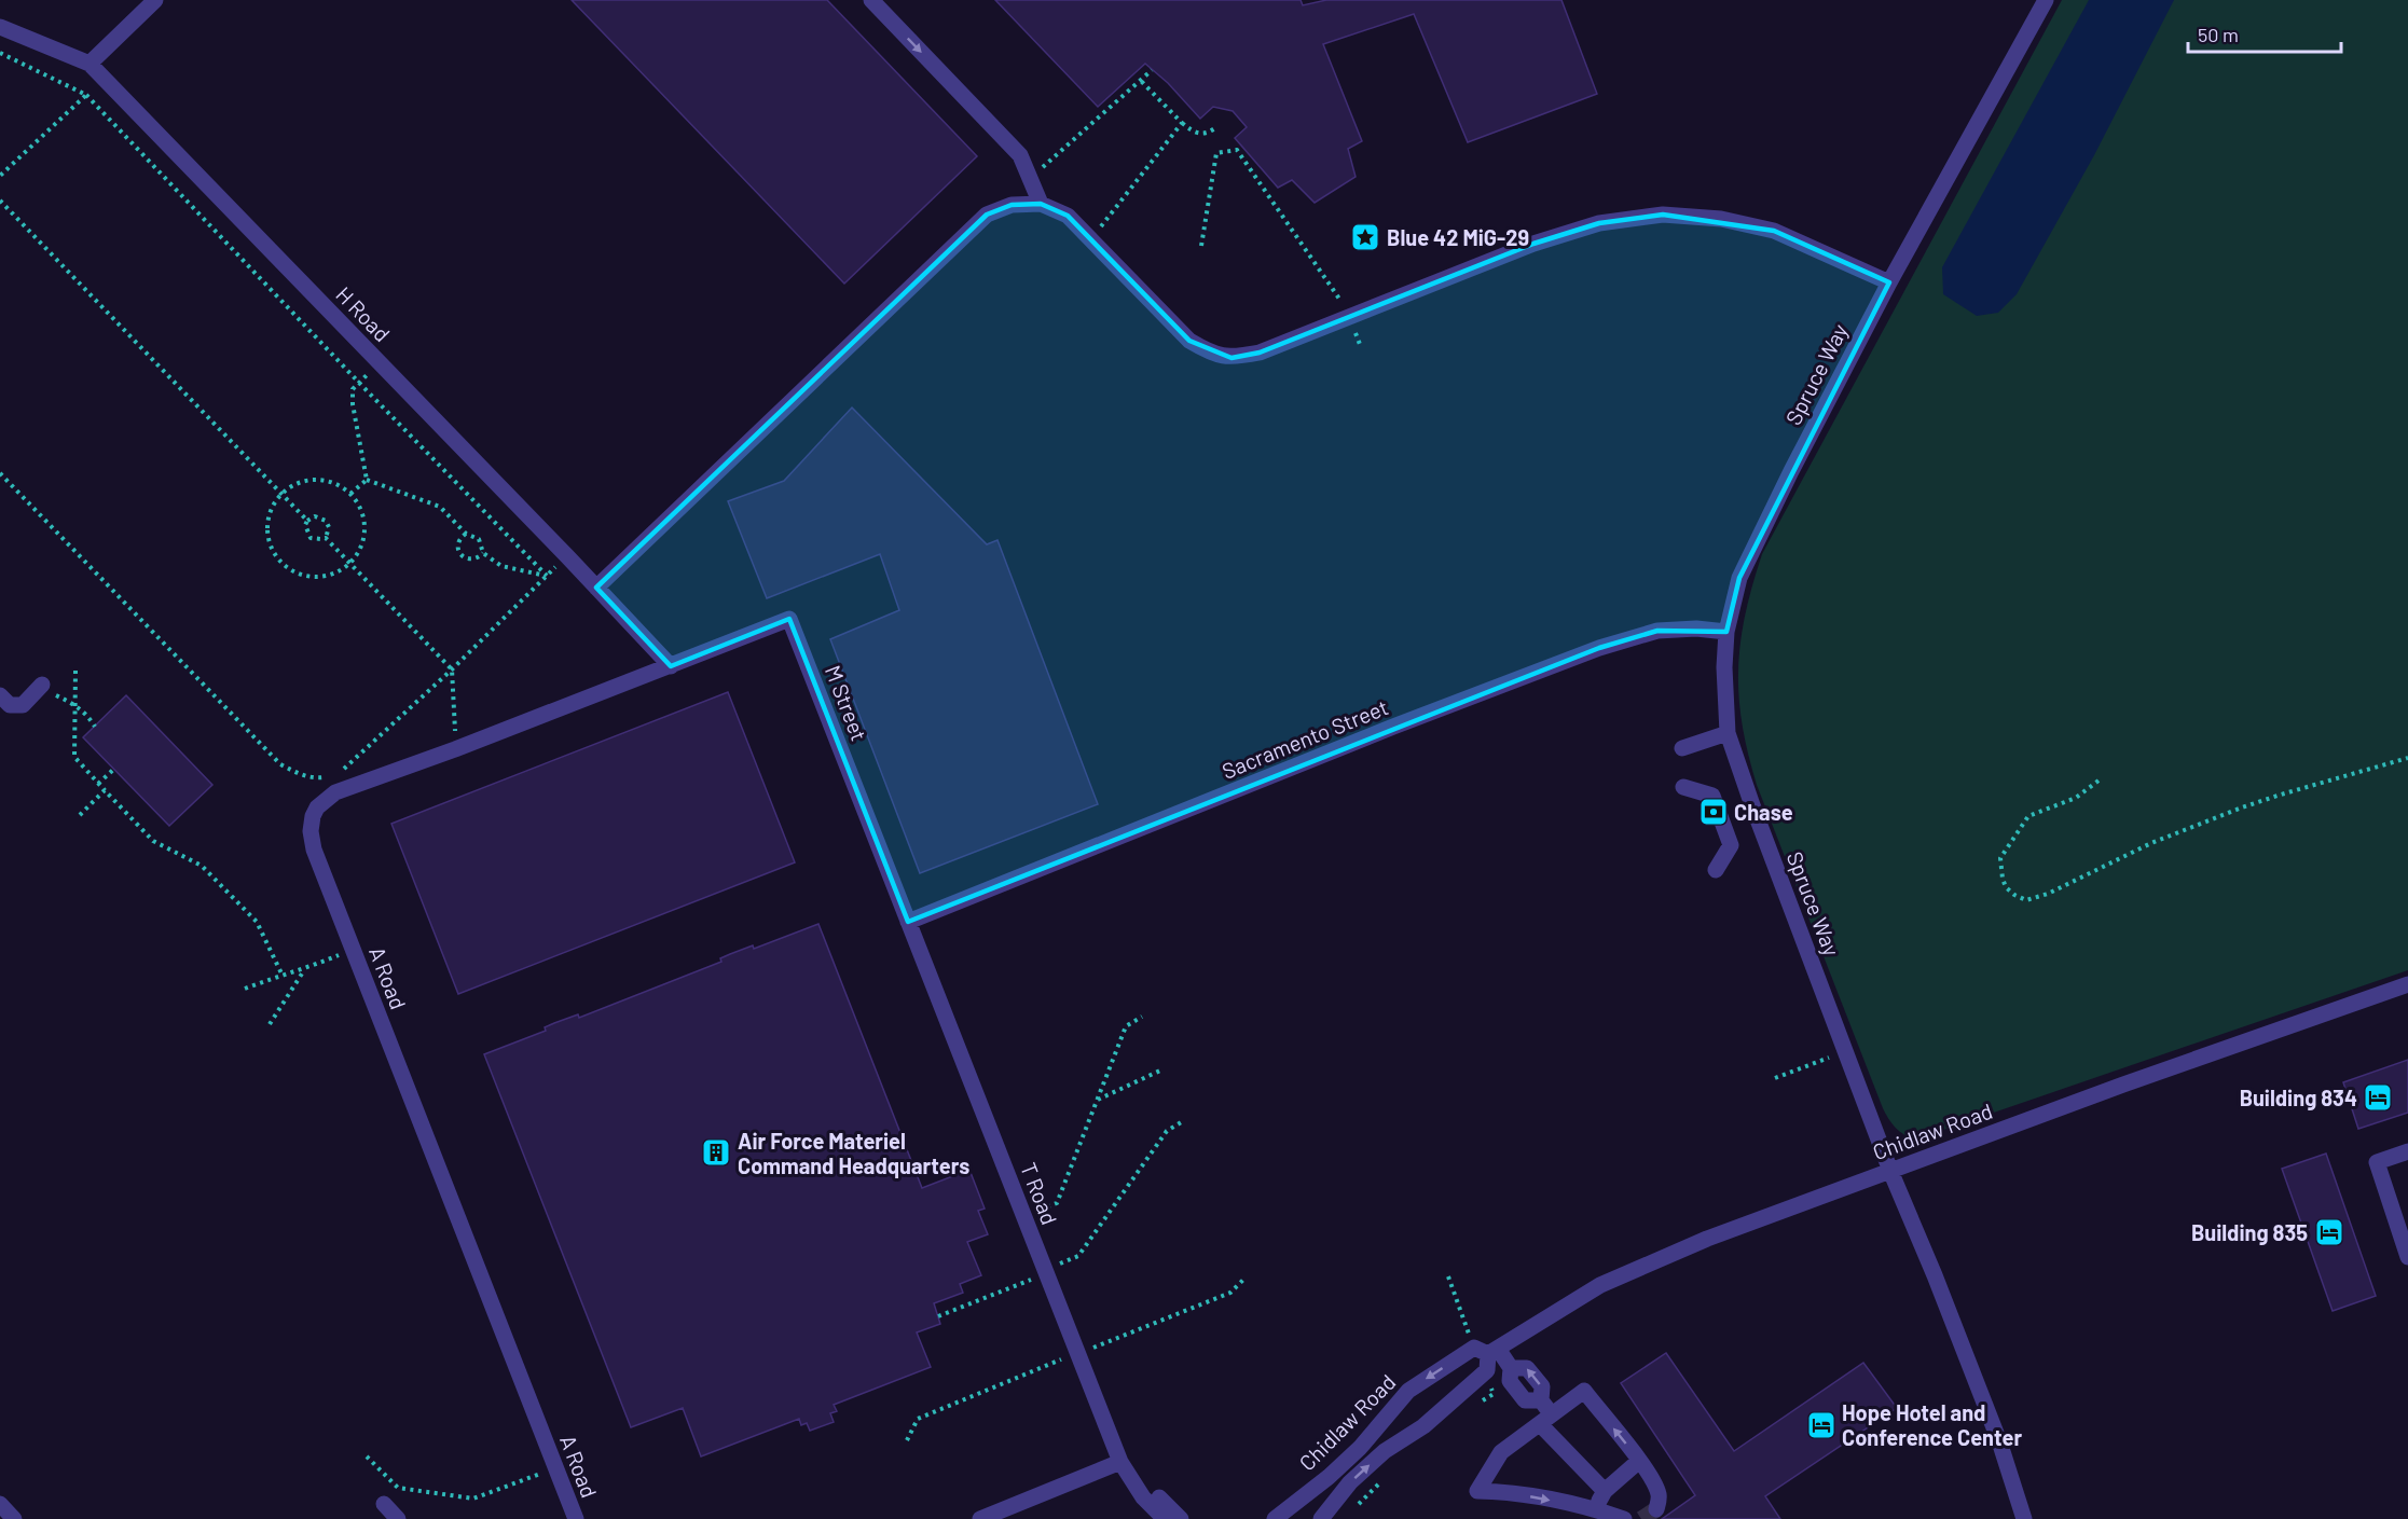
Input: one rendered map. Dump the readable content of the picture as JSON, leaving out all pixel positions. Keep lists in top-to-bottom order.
{
  "streets": {
    "street": [
      "H Road",
      "Spruce Way",
      "M Street",
      "Sacramento Street",
      "A Road",
      "Chidlaw Road",
      "T Road"
    ]
  },
  "crossings": [
    ["H Road", "M Street"],
    ["H Road", "A Road"],
    ["Spruce Way", "Sacramento Street"],
    ["Spruce Way", "Chidlaw Road"],
    ["M Street", "Sacramento Street"],
    ["M Street", "A Road"],
    ["M Street", "T Road"],
    ["Sacramento Street", "T Road"]
  ],
  "places": {
    "place": ["Blue 42 MiG-29"],
    "bank": ["Chase"],
    "hotel": ["Building 834", "Building 835", "Hope Hotel and Conference Center"],
    "building": ["Air Force Materiel Command Headquarters"]
  },
  "scale_bar": "50 m"
}
